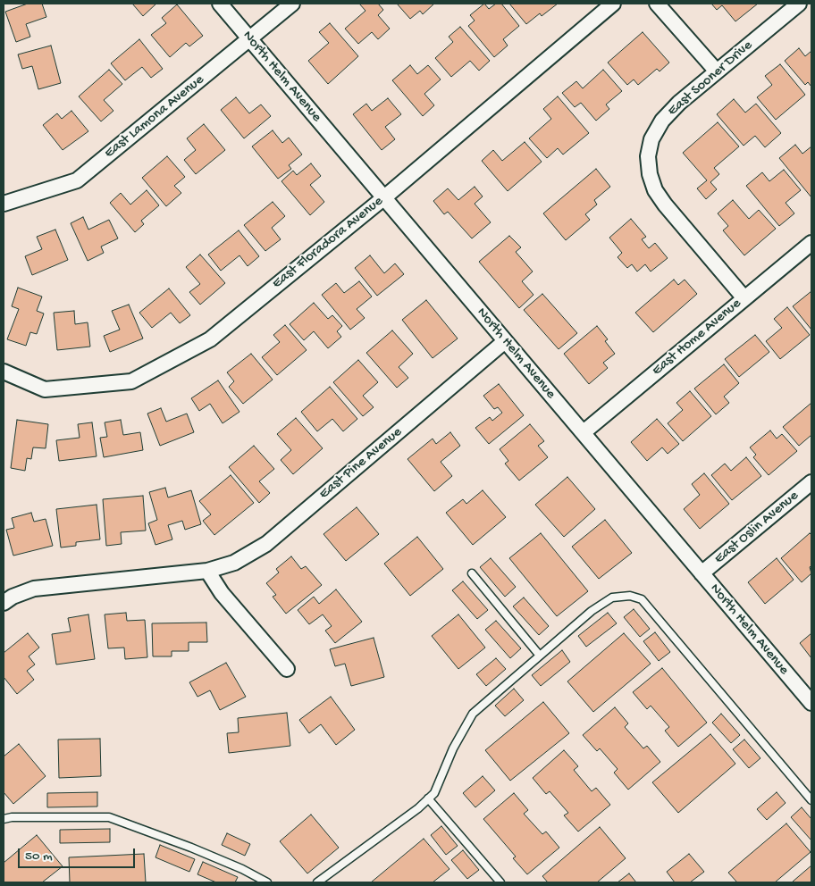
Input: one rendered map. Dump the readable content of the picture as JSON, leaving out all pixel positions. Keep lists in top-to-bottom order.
{
  "streets": {
    "street": [
      "North Helm Avenue",
      "East Sooner Drive",
      "East Lamona Avenue",
      "East Floradora Avenue",
      "East Home Avenue",
      "East Pine Avenue",
      "East Oslin Avenue"
    ]
  },
  "crossings": [
    ["North Helm Avenue", "East Lamona Avenue"],
    ["North Helm Avenue", "East Floradora Avenue"],
    ["North Helm Avenue", "East Home Avenue"],
    ["North Helm Avenue", "East Pine Avenue"],
    ["North Helm Avenue", "East Oslin Avenue"],
    ["East Sooner Drive", "East Home Avenue"]
  ],
  "scale_bar": "50 m"
}
